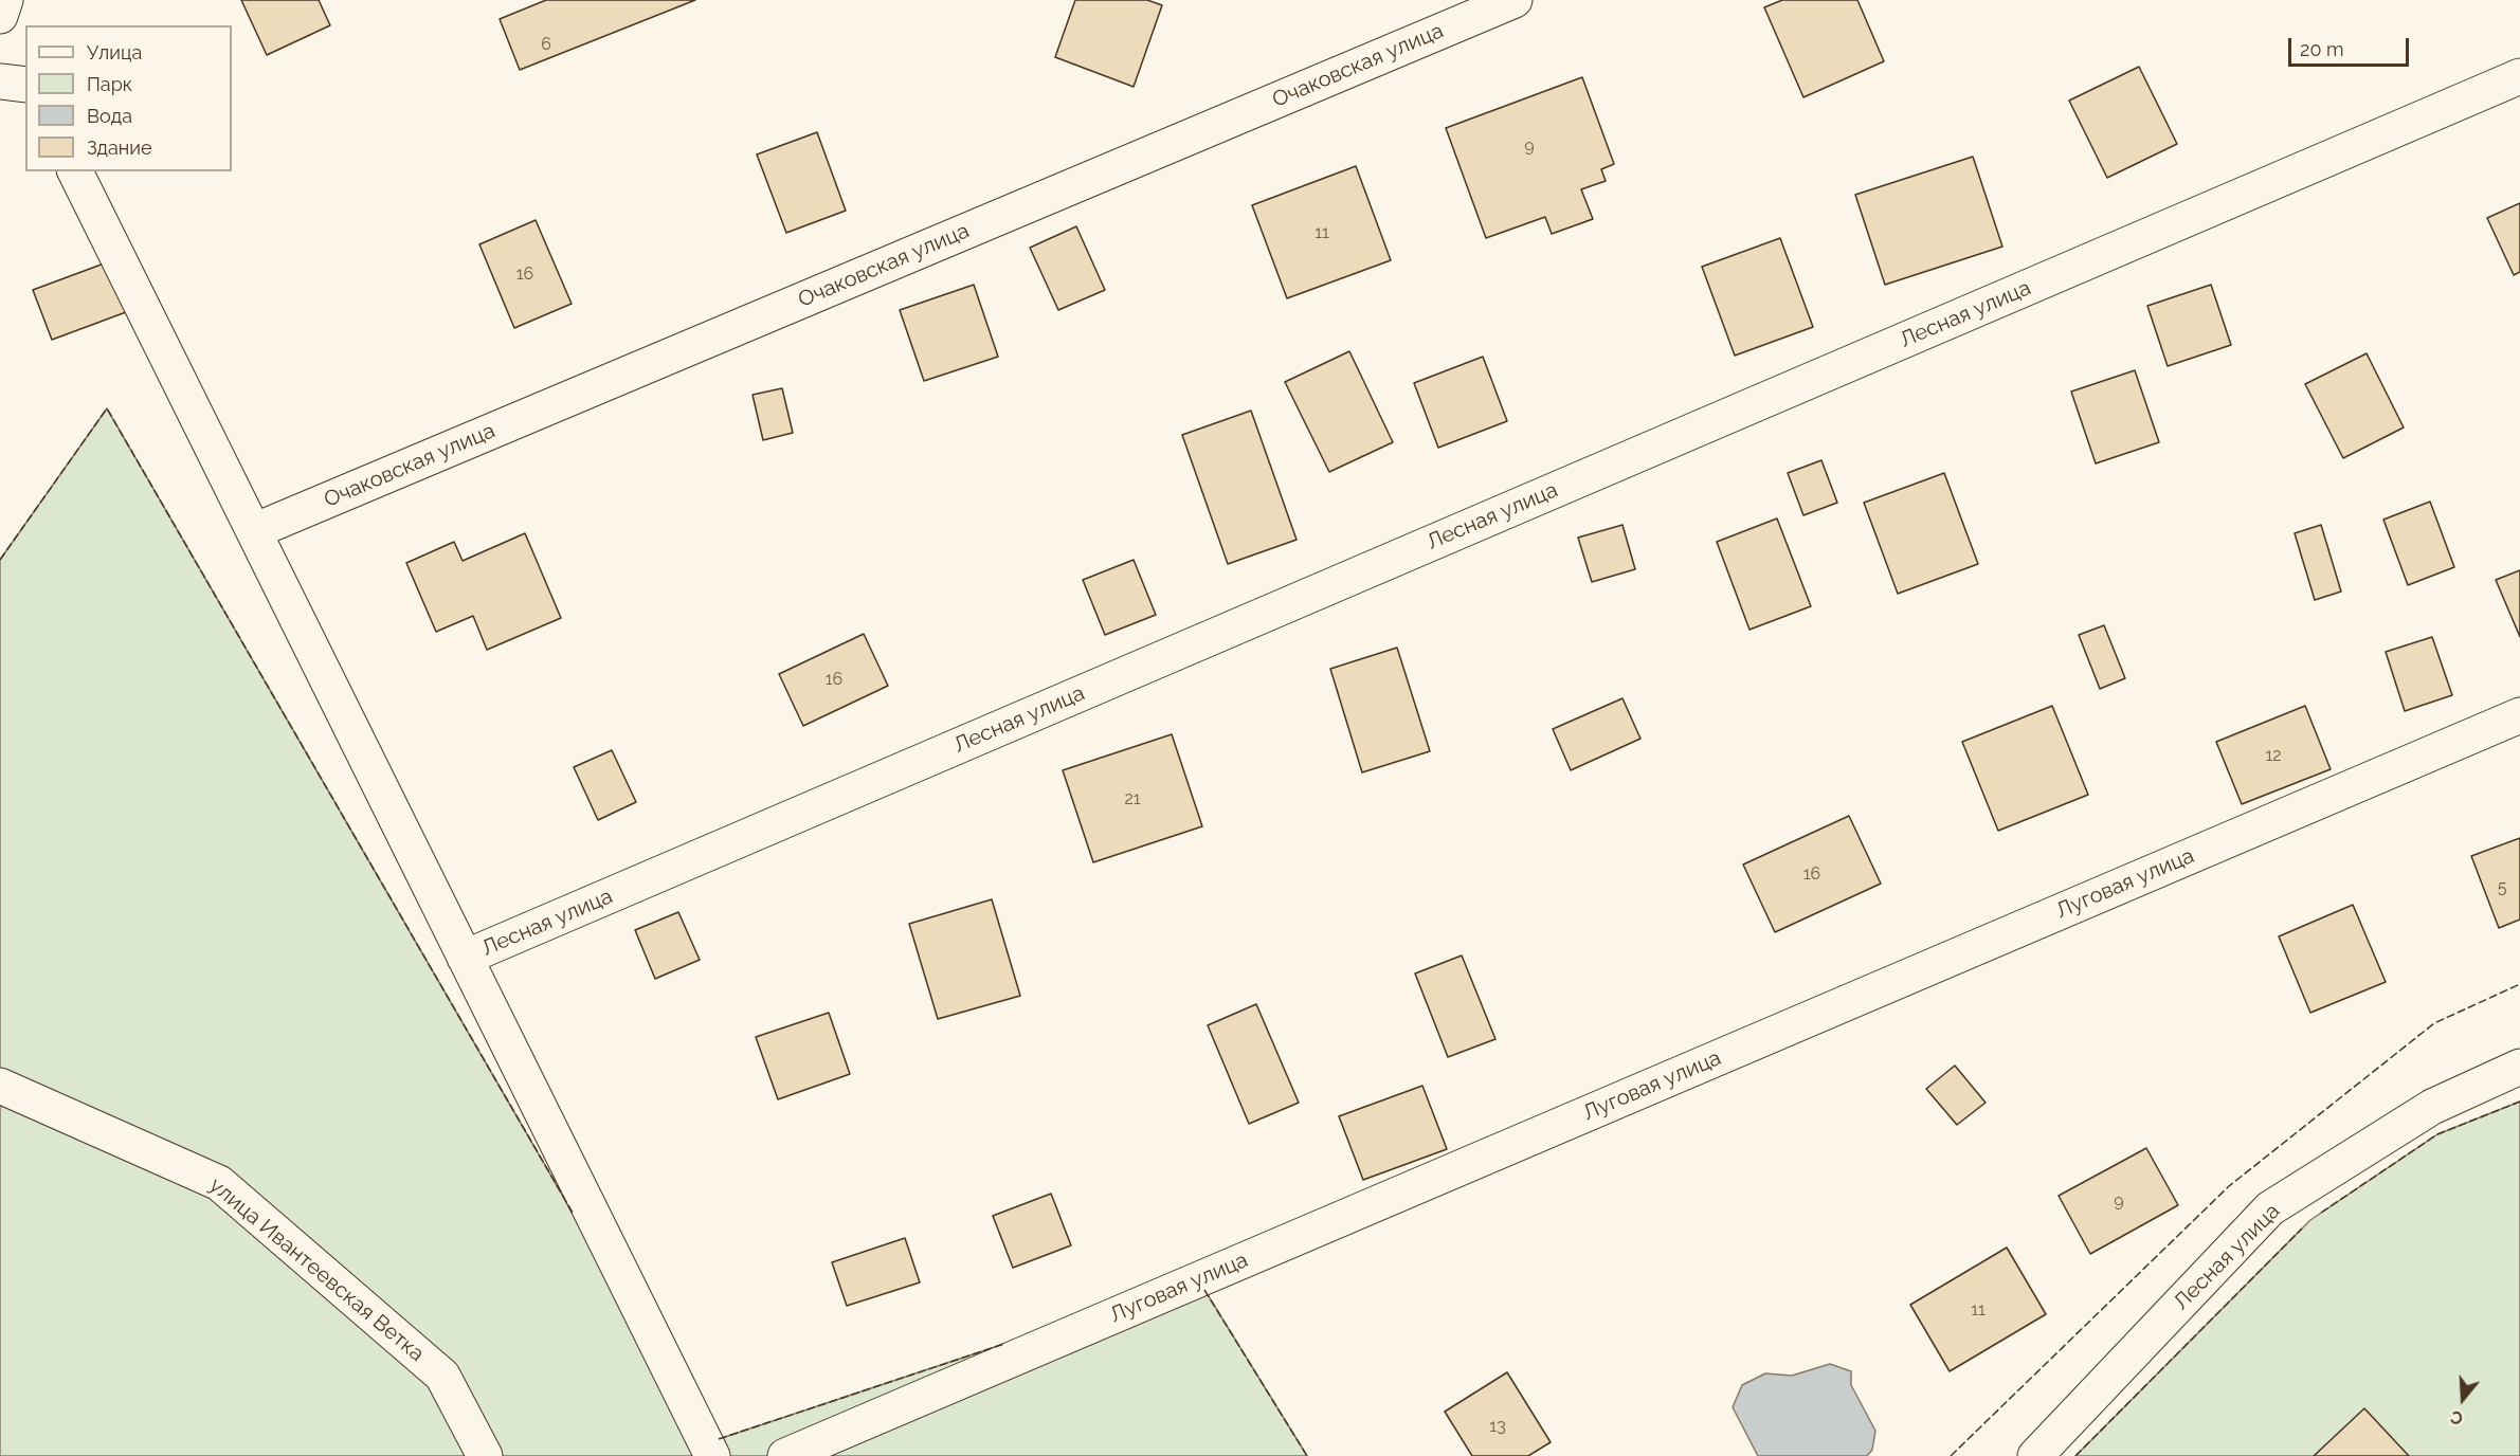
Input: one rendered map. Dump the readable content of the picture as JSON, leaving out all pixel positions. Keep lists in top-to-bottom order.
{
  "streets": {
    "street": [
      "Очаковская улица",
      "Лесная улица",
      "Луговая улица",
      "улица Ивантеевская Ветка"
    ]
  },
  "house_numbers": [
    "6",
    "9",
    "11",
    "16",
    "16",
    "12",
    "21",
    "16",
    "5",
    "9",
    "11",
    "13"
  ],
  "legend": [
    "Улица",
    "Парк",
    "Вода",
    "Здание"
  ],
  "scale_bar": "20 m",
  "north": "bottom"
}
